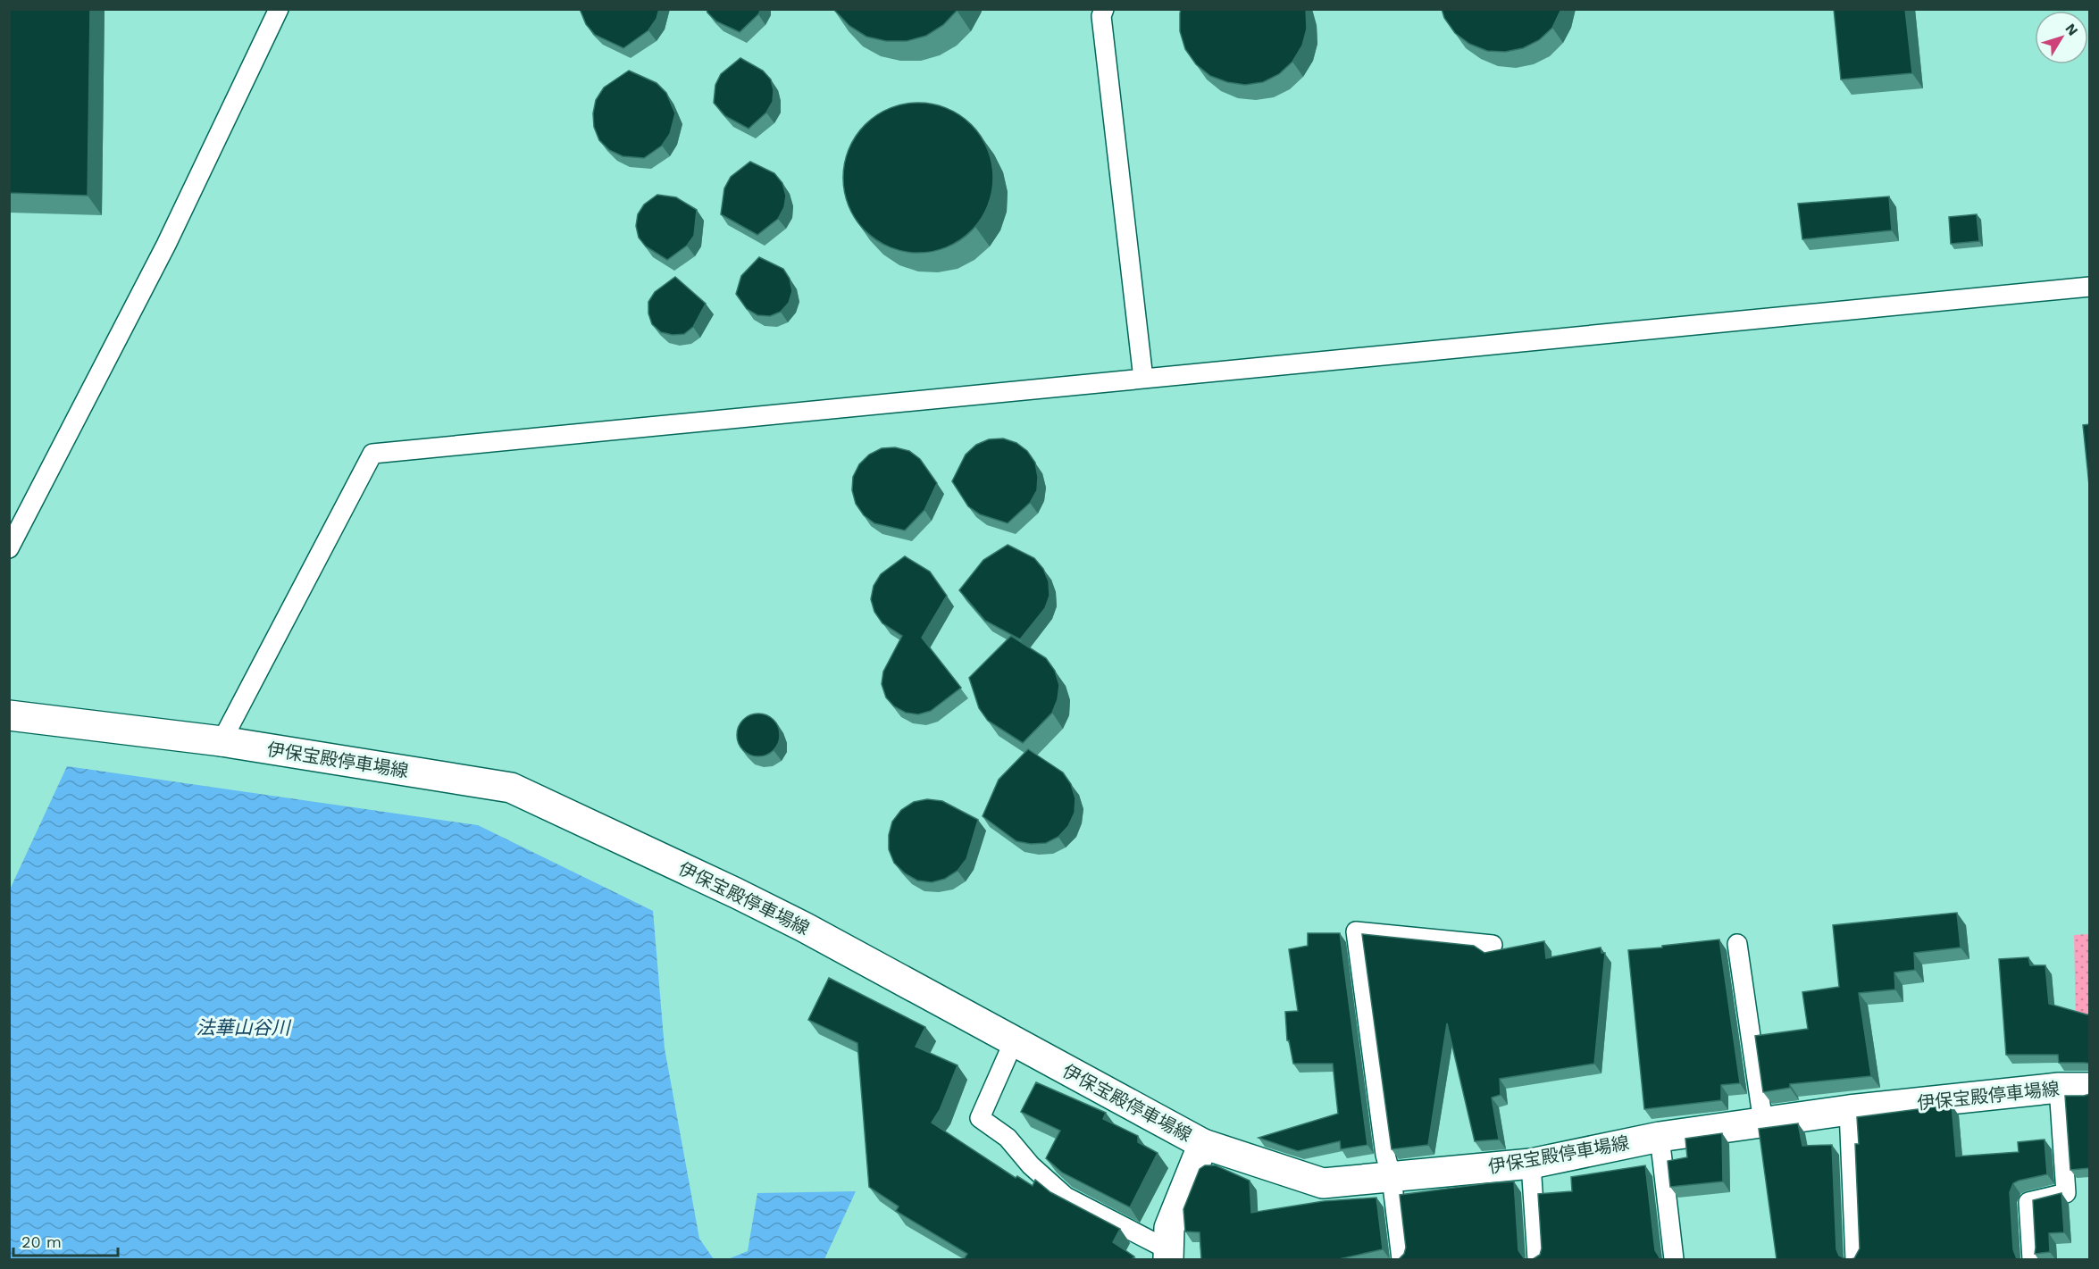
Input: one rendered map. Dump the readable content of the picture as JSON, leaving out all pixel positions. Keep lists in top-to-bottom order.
{
  "streets": {
    "main road": ["伊保宝殿停車場線"]
  },
  "water": ["法華山谷川"],
  "scale_bar": "20 m",
  "north": "top right"
}
